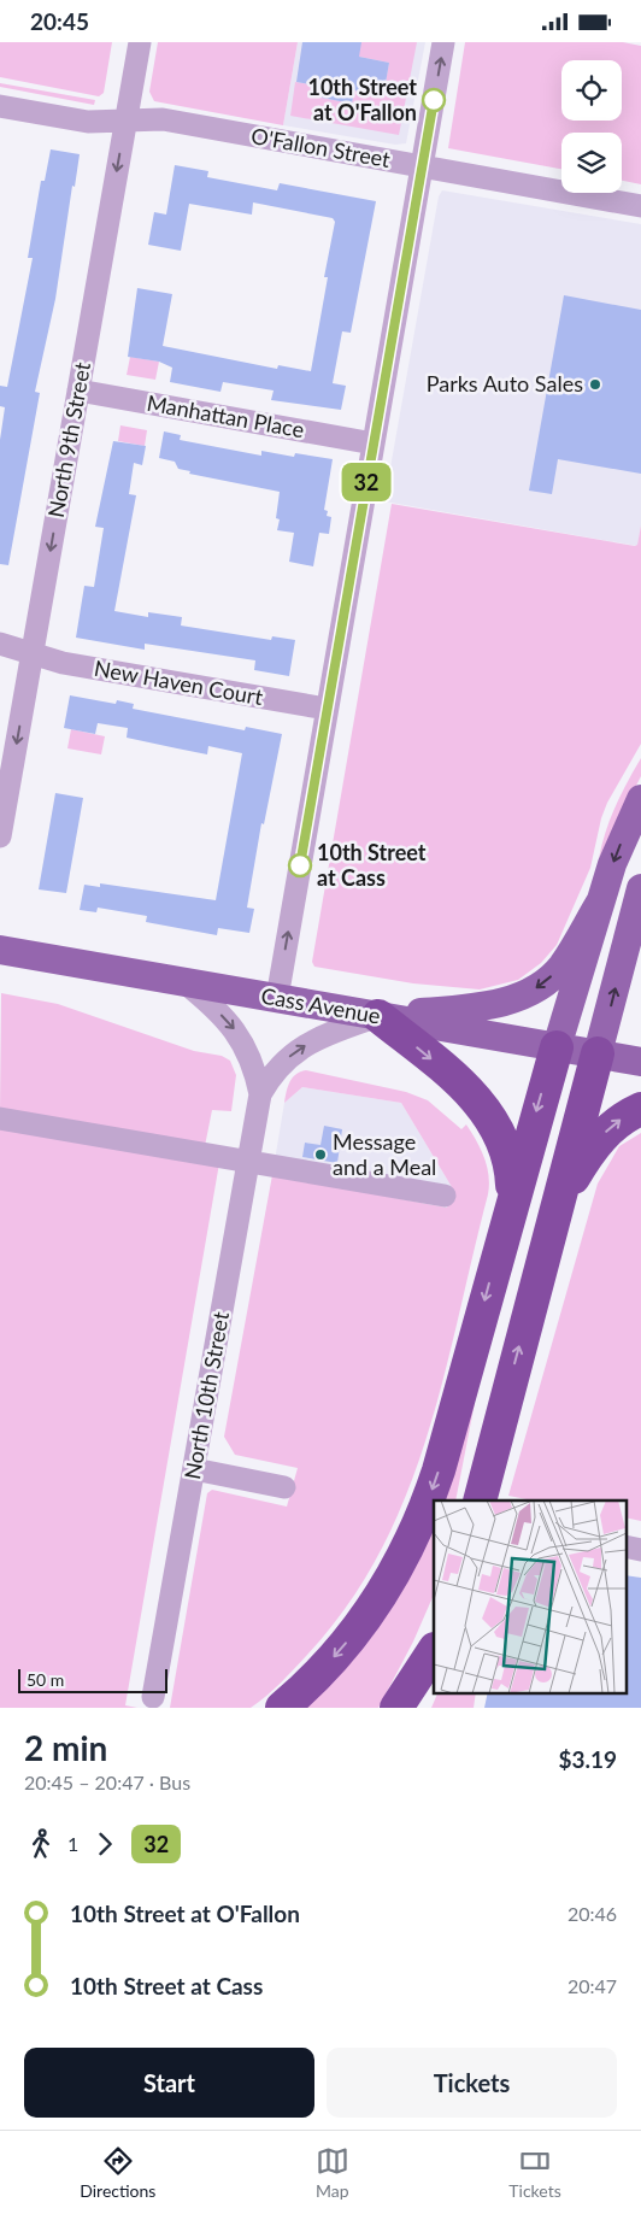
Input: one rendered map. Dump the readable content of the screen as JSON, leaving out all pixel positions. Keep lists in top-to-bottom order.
{
  "streets": {
    "main road": ["Cass Avenue"],
    "street": [
      "O'Fallon Street",
      "Manhattan Place",
      "North 9th Street",
      "New Haven Court",
      "North 10th Street"
    ]
  },
  "crossings": [
    ["O'Fallon Street", "North 9th Street"],
    ["Manhattan Place", "North 9th Street"],
    ["North 9th Street", "New Haven Court"],
    ["Cass Avenue", "North 10th Street"]
  ],
  "one_way": ["North 9th Street"],
  "places": [
    "10th Street at O'Fallon",
    "Parks Auto Sales",
    "10th Street at Cass",
    "Message and a Meal"
  ],
  "lines": ["bus line 32"],
  "scale_bar": "50 m",
  "page": {
    "status": "20:45",
    "on_map": "32",
    "scale": "50 m",
    "heading": ["2 min", "20:45 – 20:47 · Bus", "$3.19"],
    "legs": ["1", "32"],
    "list": [
      {
        "name": "10th Street at O'Fallon",
        "value": "20:46"
      },
      {
        "name": "10th Street at Cass",
        "value": "20:47"
      }
    ],
    "buttons": ["Start", "Tickets"],
    "tabs": ["Directions", "Map", "Tickets"]
  }
}
